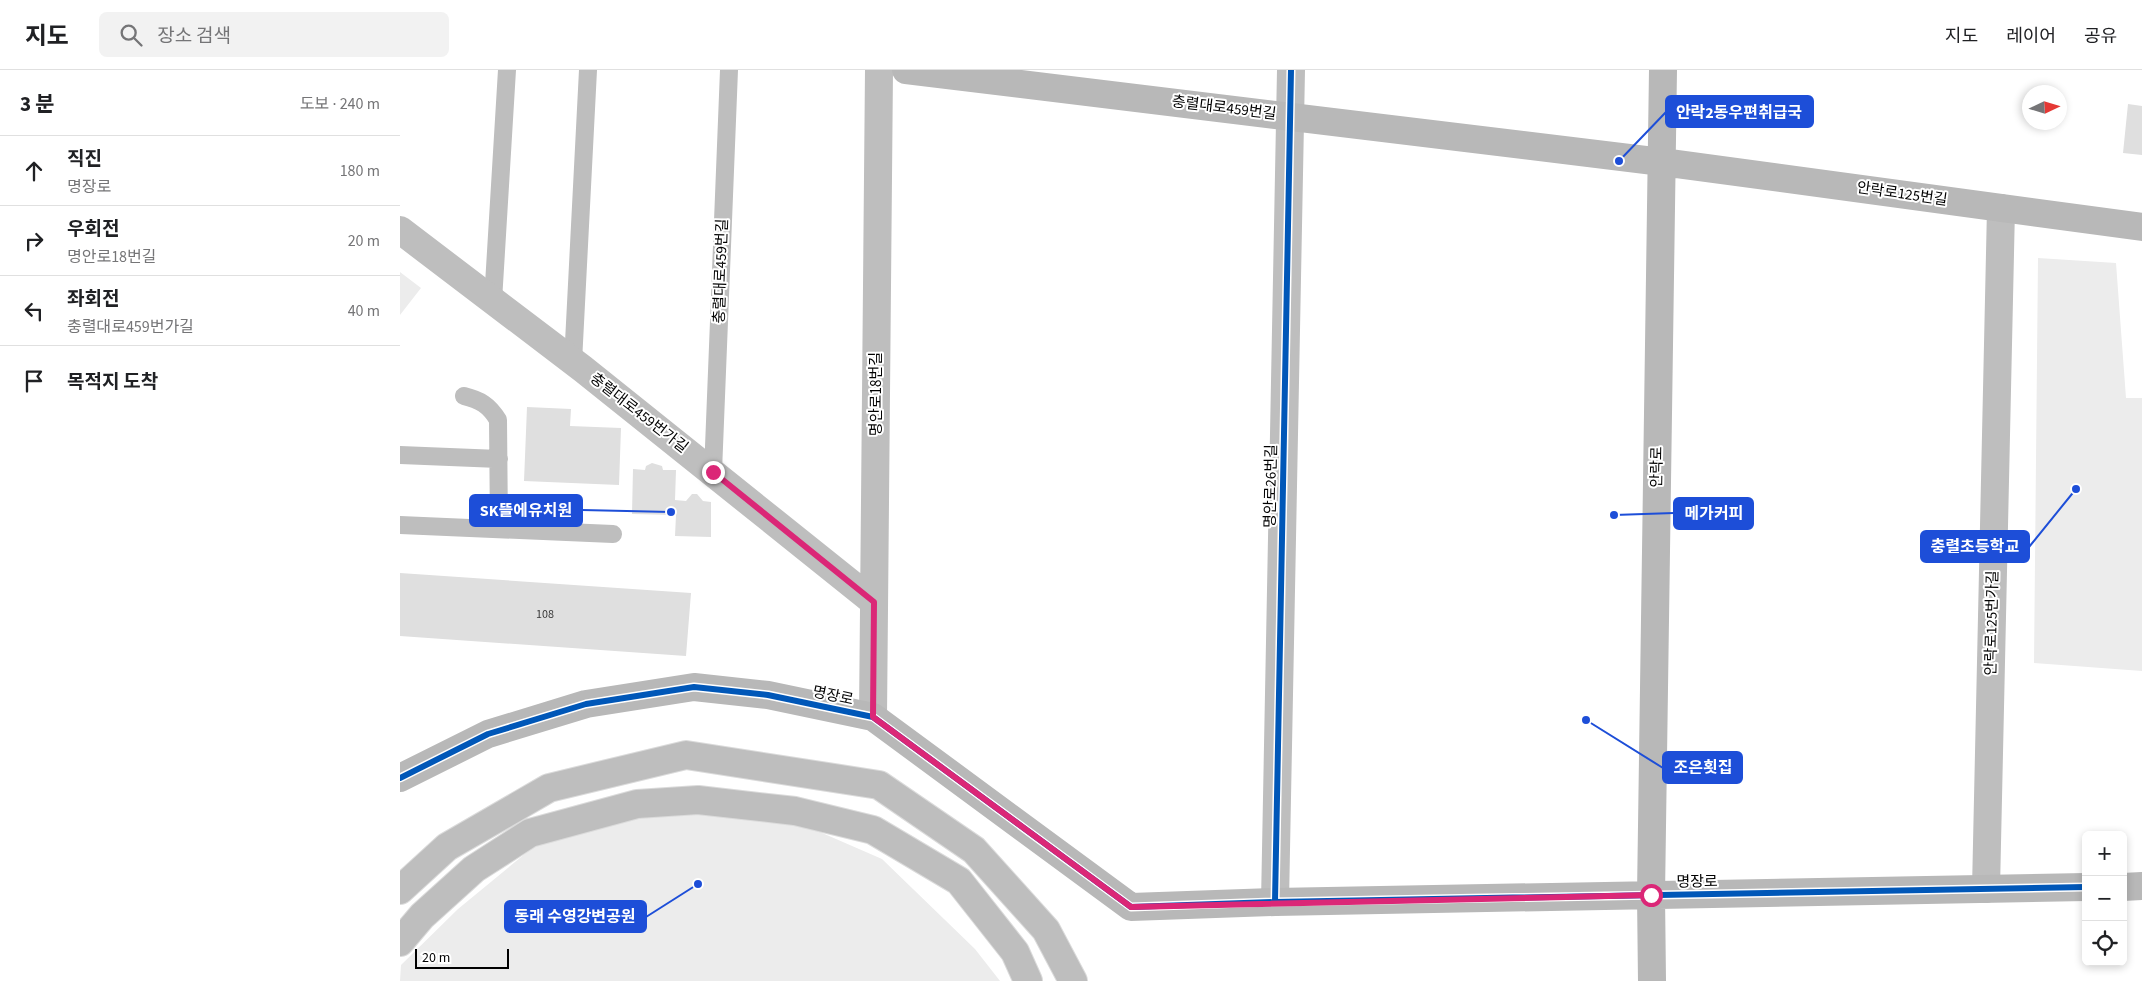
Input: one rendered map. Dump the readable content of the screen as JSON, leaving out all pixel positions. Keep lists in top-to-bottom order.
{
  "streets": {
    "main road": [
      "충렬대로459번길",
      "안락로125번길",
      "명안로18번길",
      "충렬대로459번가길",
      "안락로",
      "명안로26번길",
      "안락로125번가길",
      "명장로"
    ]
  },
  "crossings": [
    ["충렬대로459번길", "안락로125번길"],
    ["충렬대로459번길", "충렬대로459번가길"],
    ["충렬대로459번길", "안락로"],
    ["충렬대로459번길", "명안로26번길"],
    ["안락로125번길", "안락로"],
    ["안락로125번길", "안락로125번가길"],
    ["명안로18번길", "충렬대로459번가길"],
    ["명안로18번길", "명장로"],
    ["안락로", "명장로"],
    ["명안로26번길", "명장로"],
    ["안락로125번가길", "명장로"]
  ],
  "places": [
    "안락2동우편취급국",
    "충렬초등학교",
    "SK뜰에유치원",
    "메가커피",
    "조은횟집",
    "동래 수영강변공원"
  ],
  "house_numbers": ["108"],
  "scale_bar": "20 m",
  "north": "right",
  "page": {
    "header": "지도",
    "search": "장소 검색",
    "nav": ["지도", "레이어", "공유"],
    "heading": ["3 분", "도보 · 240 m"],
    "list": [
      ["직진", "명장로", "180 m"],
      ["우회전", "명안로18번길", "20 m"],
      ["좌회전", "충렬대로459번가길", "40 m"],
      "목적지 도착"
    ],
    "map_buttons": ["+", "−"],
    "scale": "20 m"
  }
}
